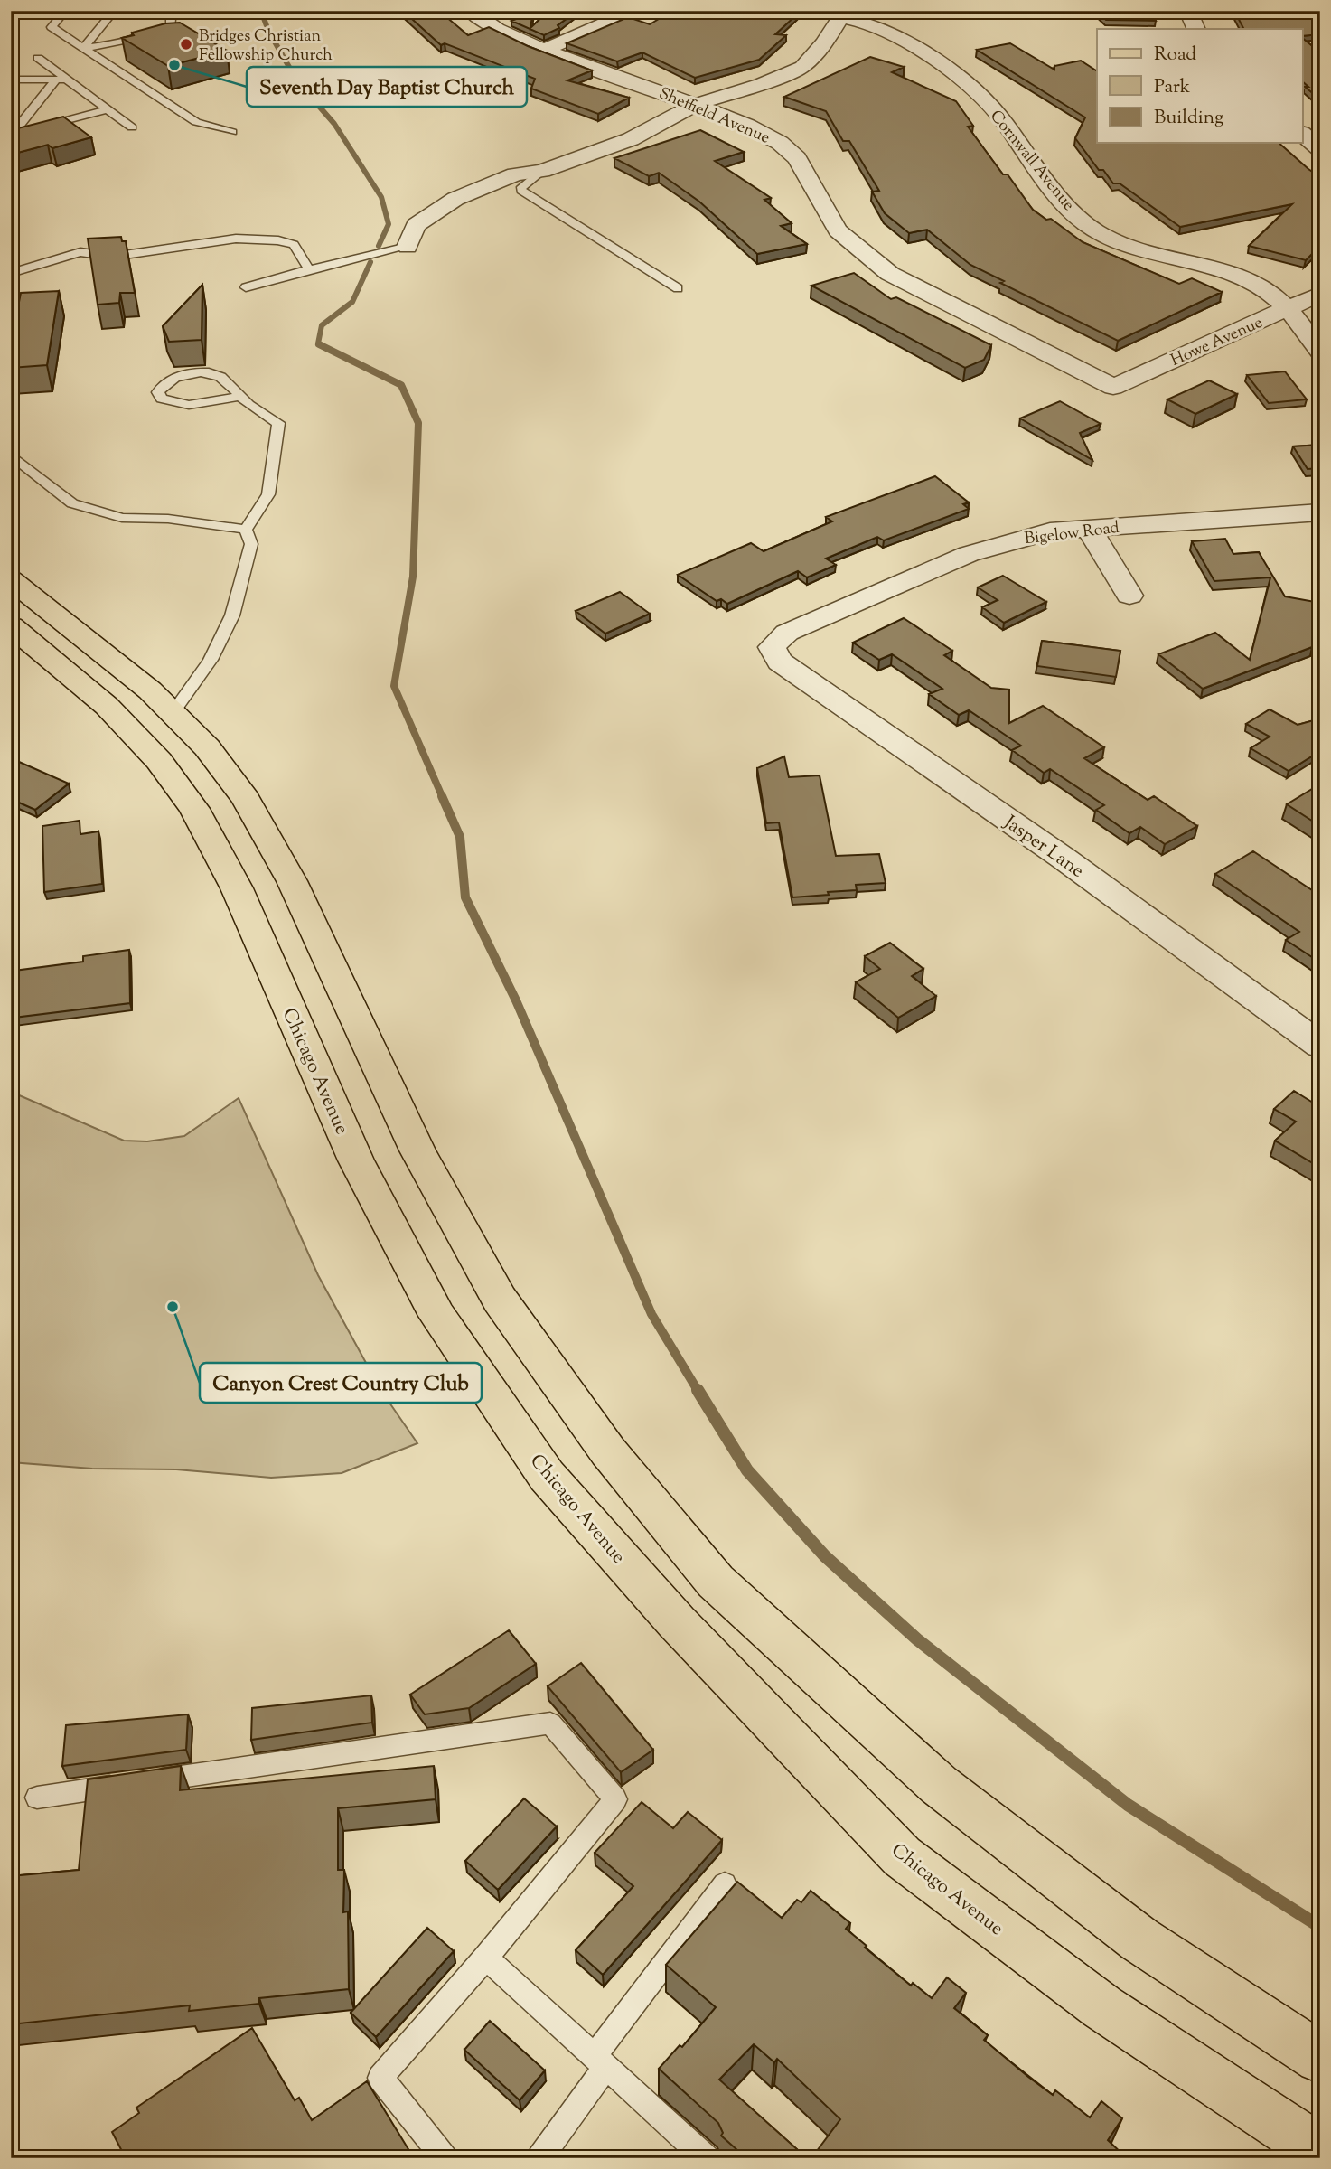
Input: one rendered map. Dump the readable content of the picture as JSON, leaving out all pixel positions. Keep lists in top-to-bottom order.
{
  "streets": {
    "main road": ["Chicago Avenue"],
    "street": [
      "Sheffield Avenue",
      "Cornwall Avenue",
      "Howe Avenue",
      "Bigelow Road",
      "Jasper Lane"
    ]
  },
  "crossings": [
    ["Sheffield Avenue", "Howe Avenue"],
    ["Cornwall Avenue", "Howe Avenue"],
    ["Bigelow Road", "Jasper Lane"]
  ],
  "places": ["Bridges Christian Fellowship Church", "Seventh Day Baptist Church", "Canyon Crest Country Club"],
  "legend": ["Road", "Park", "Building"]
}
